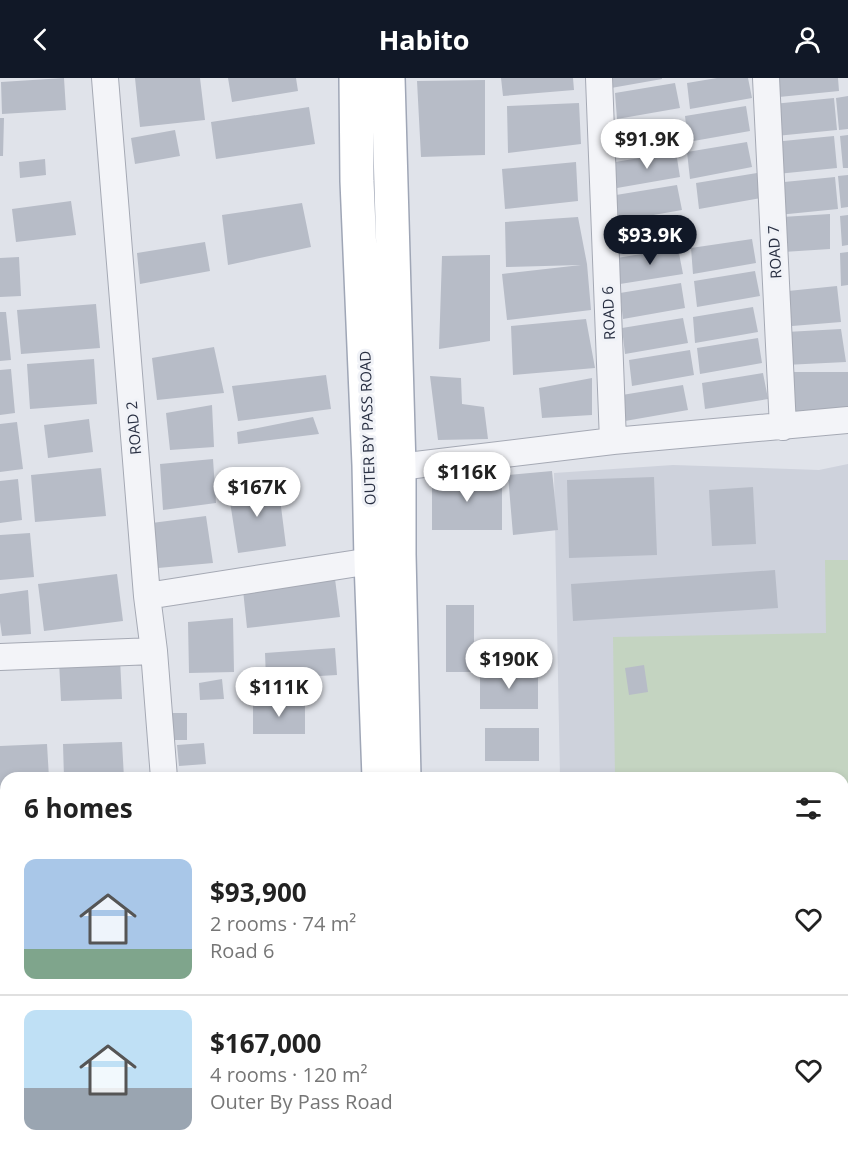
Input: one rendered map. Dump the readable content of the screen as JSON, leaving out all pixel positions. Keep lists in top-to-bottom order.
{
  "streets": {
    "main road": ["OUTER BY PASS ROAD"],
    "street": ["ROAD 7", "ROAD 6", "ROAD 2"]
  },
  "page": {
    "header": "Habito",
    "price": [
      "$91.9K",
      "$93.9K",
      "$116K",
      "$167K",
      "$190K",
      "$111K"
    ],
    "heading": "6 homes",
    "list": [
      {
        "name": "$93,900",
        "note": "2 rooms · 74 m² · Road 6"
      },
      {
        "name": "$167,000",
        "note": "4 rooms · 120 m² · Outer By Pass Road"
      }
    ]
  }
}
